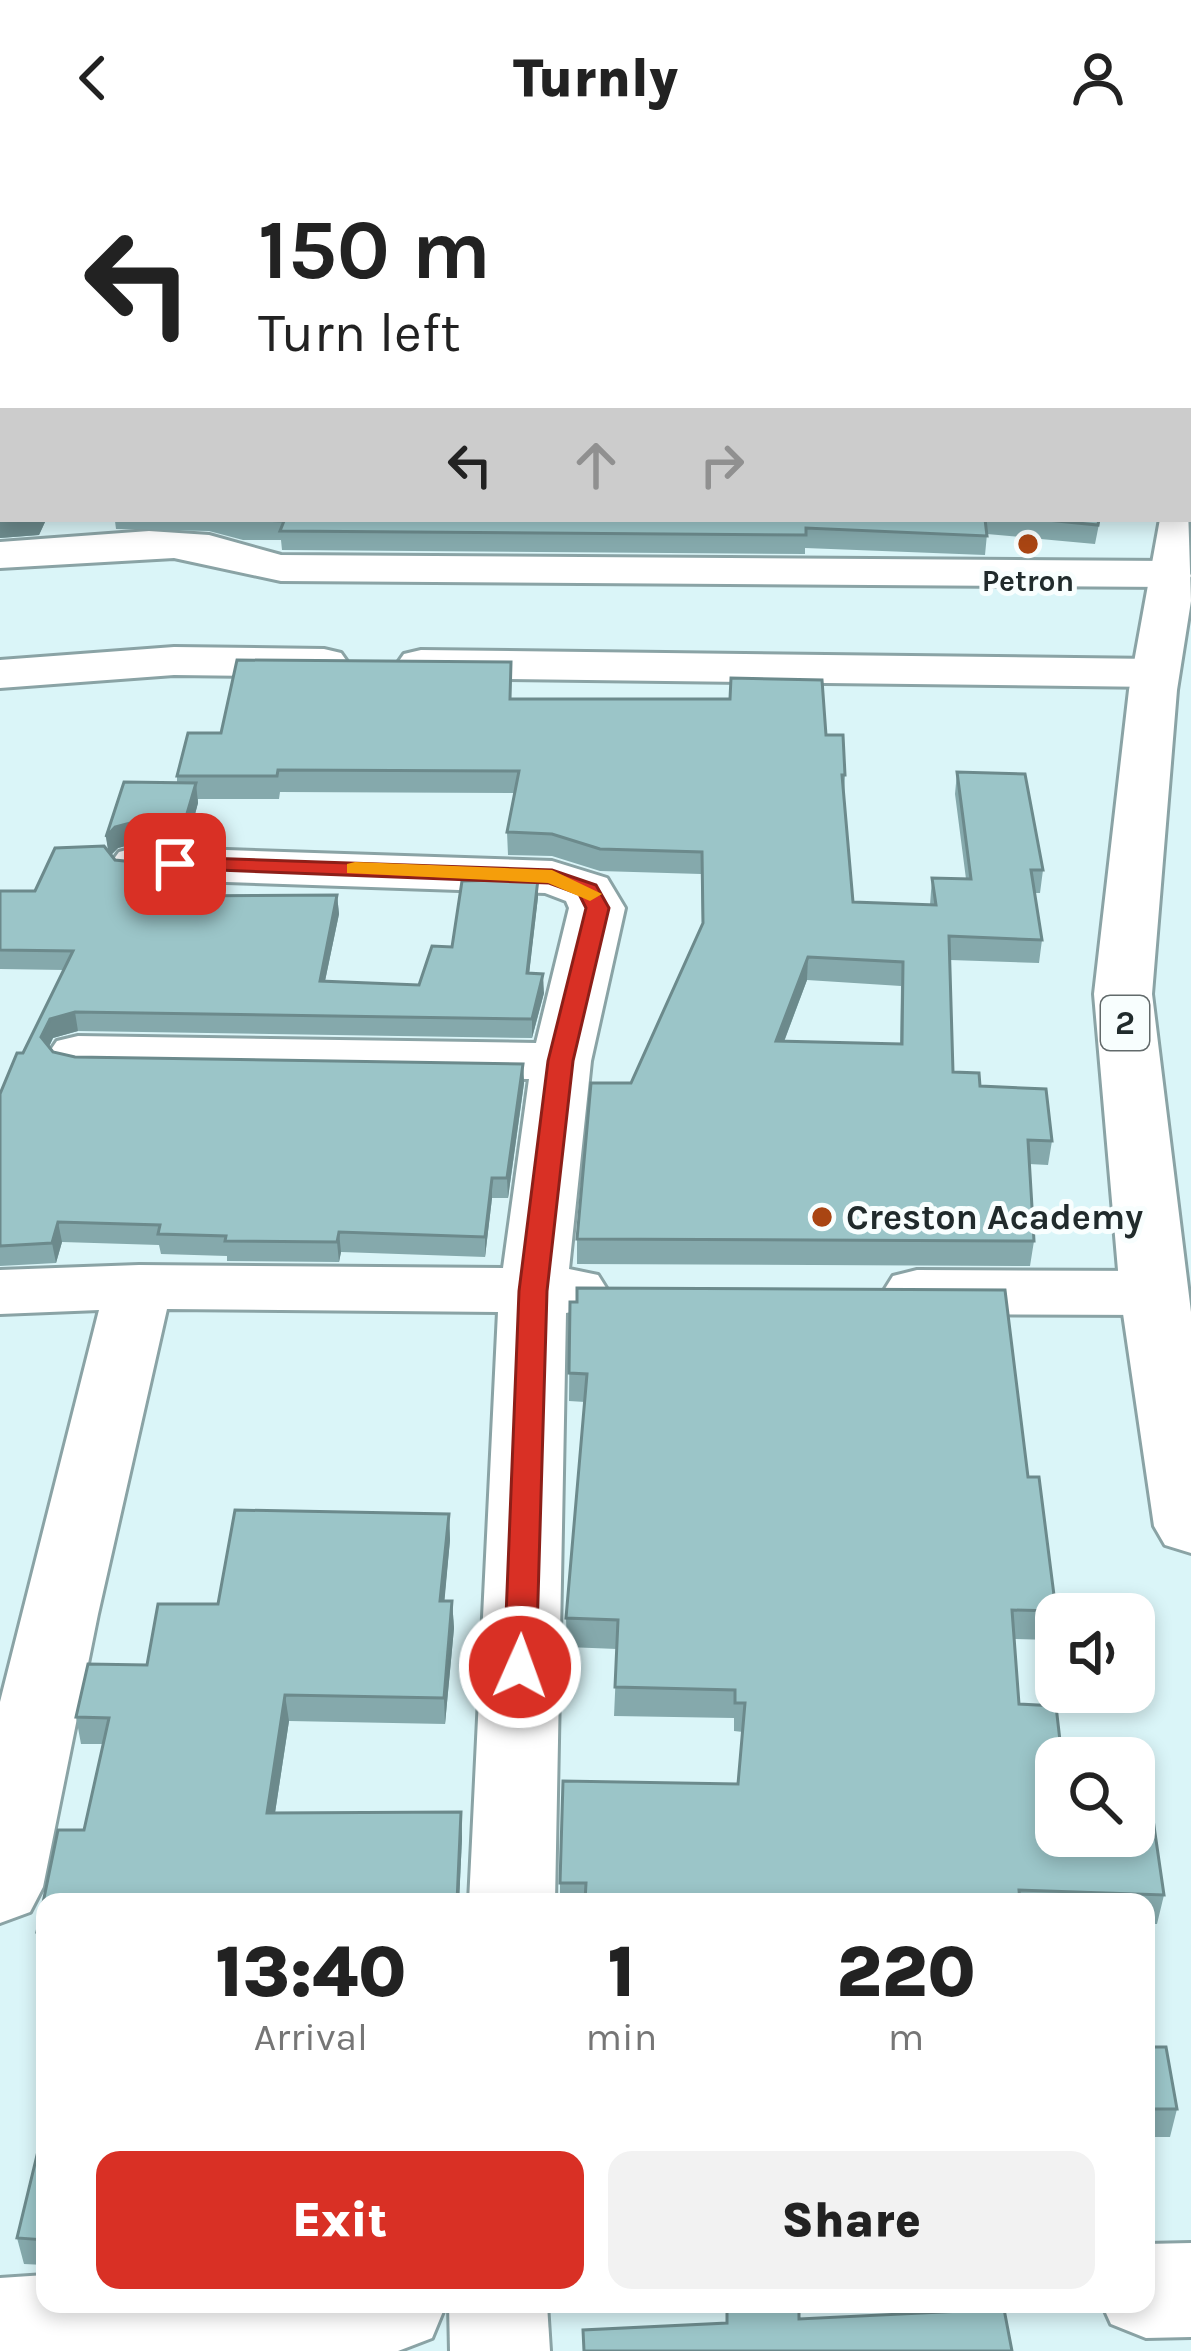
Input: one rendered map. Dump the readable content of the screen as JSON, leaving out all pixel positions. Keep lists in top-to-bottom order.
{
  "streets": {
    "main road": ["2"]
  },
  "places": ["Petron", "Creston Academy"],
  "page": {
    "header": "Turnly",
    "turn": ["150 m", "Turn left"],
    "eta": [
      "13:40",
      "Arrival",
      "1",
      "min",
      "220",
      "m"
    ],
    "buttons": ["Exit", "Share"]
  }
}
